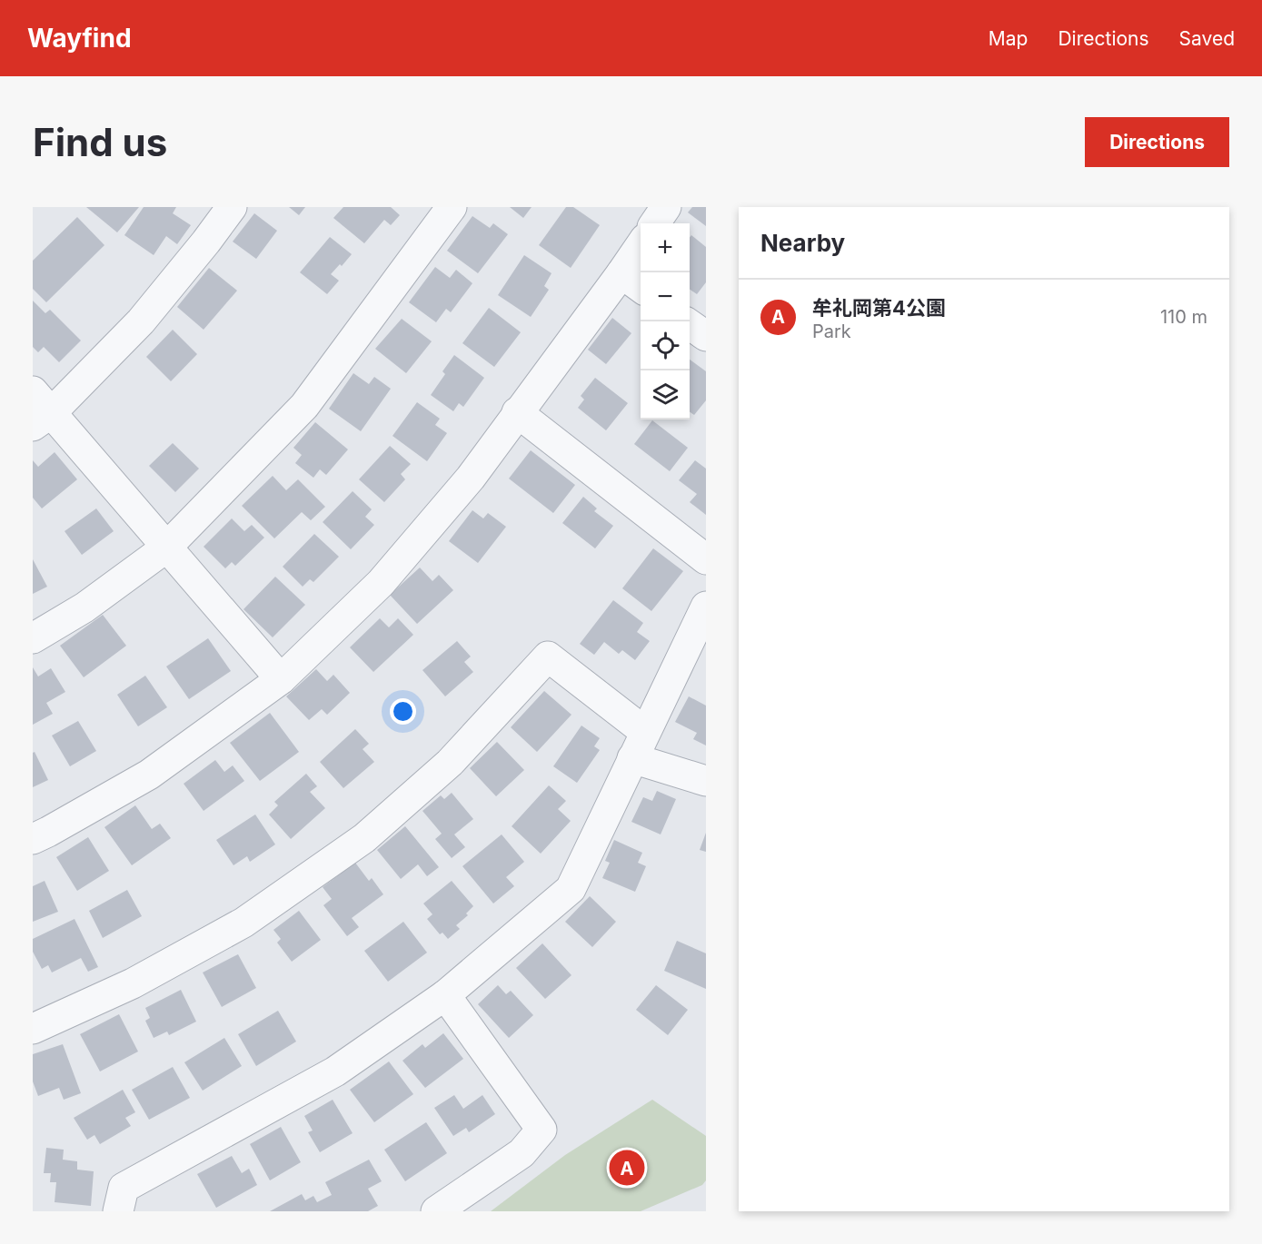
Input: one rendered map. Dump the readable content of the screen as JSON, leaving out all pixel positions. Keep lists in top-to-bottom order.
{
  "page": {
    "header": "Wayfind",
    "nav": ["Map", "Directions", "Saved"],
    "buttons": "Directions",
    "title": "Find us",
    "heading": "Nearby",
    "map_buttons": ["+", "−"],
    "list": [
      {
        "mark": "A",
        "name": "牟礼岡第4公園",
        "note": "Park",
        "value": "110 m"
      }
    ],
    "pins": "A"
  }
}
